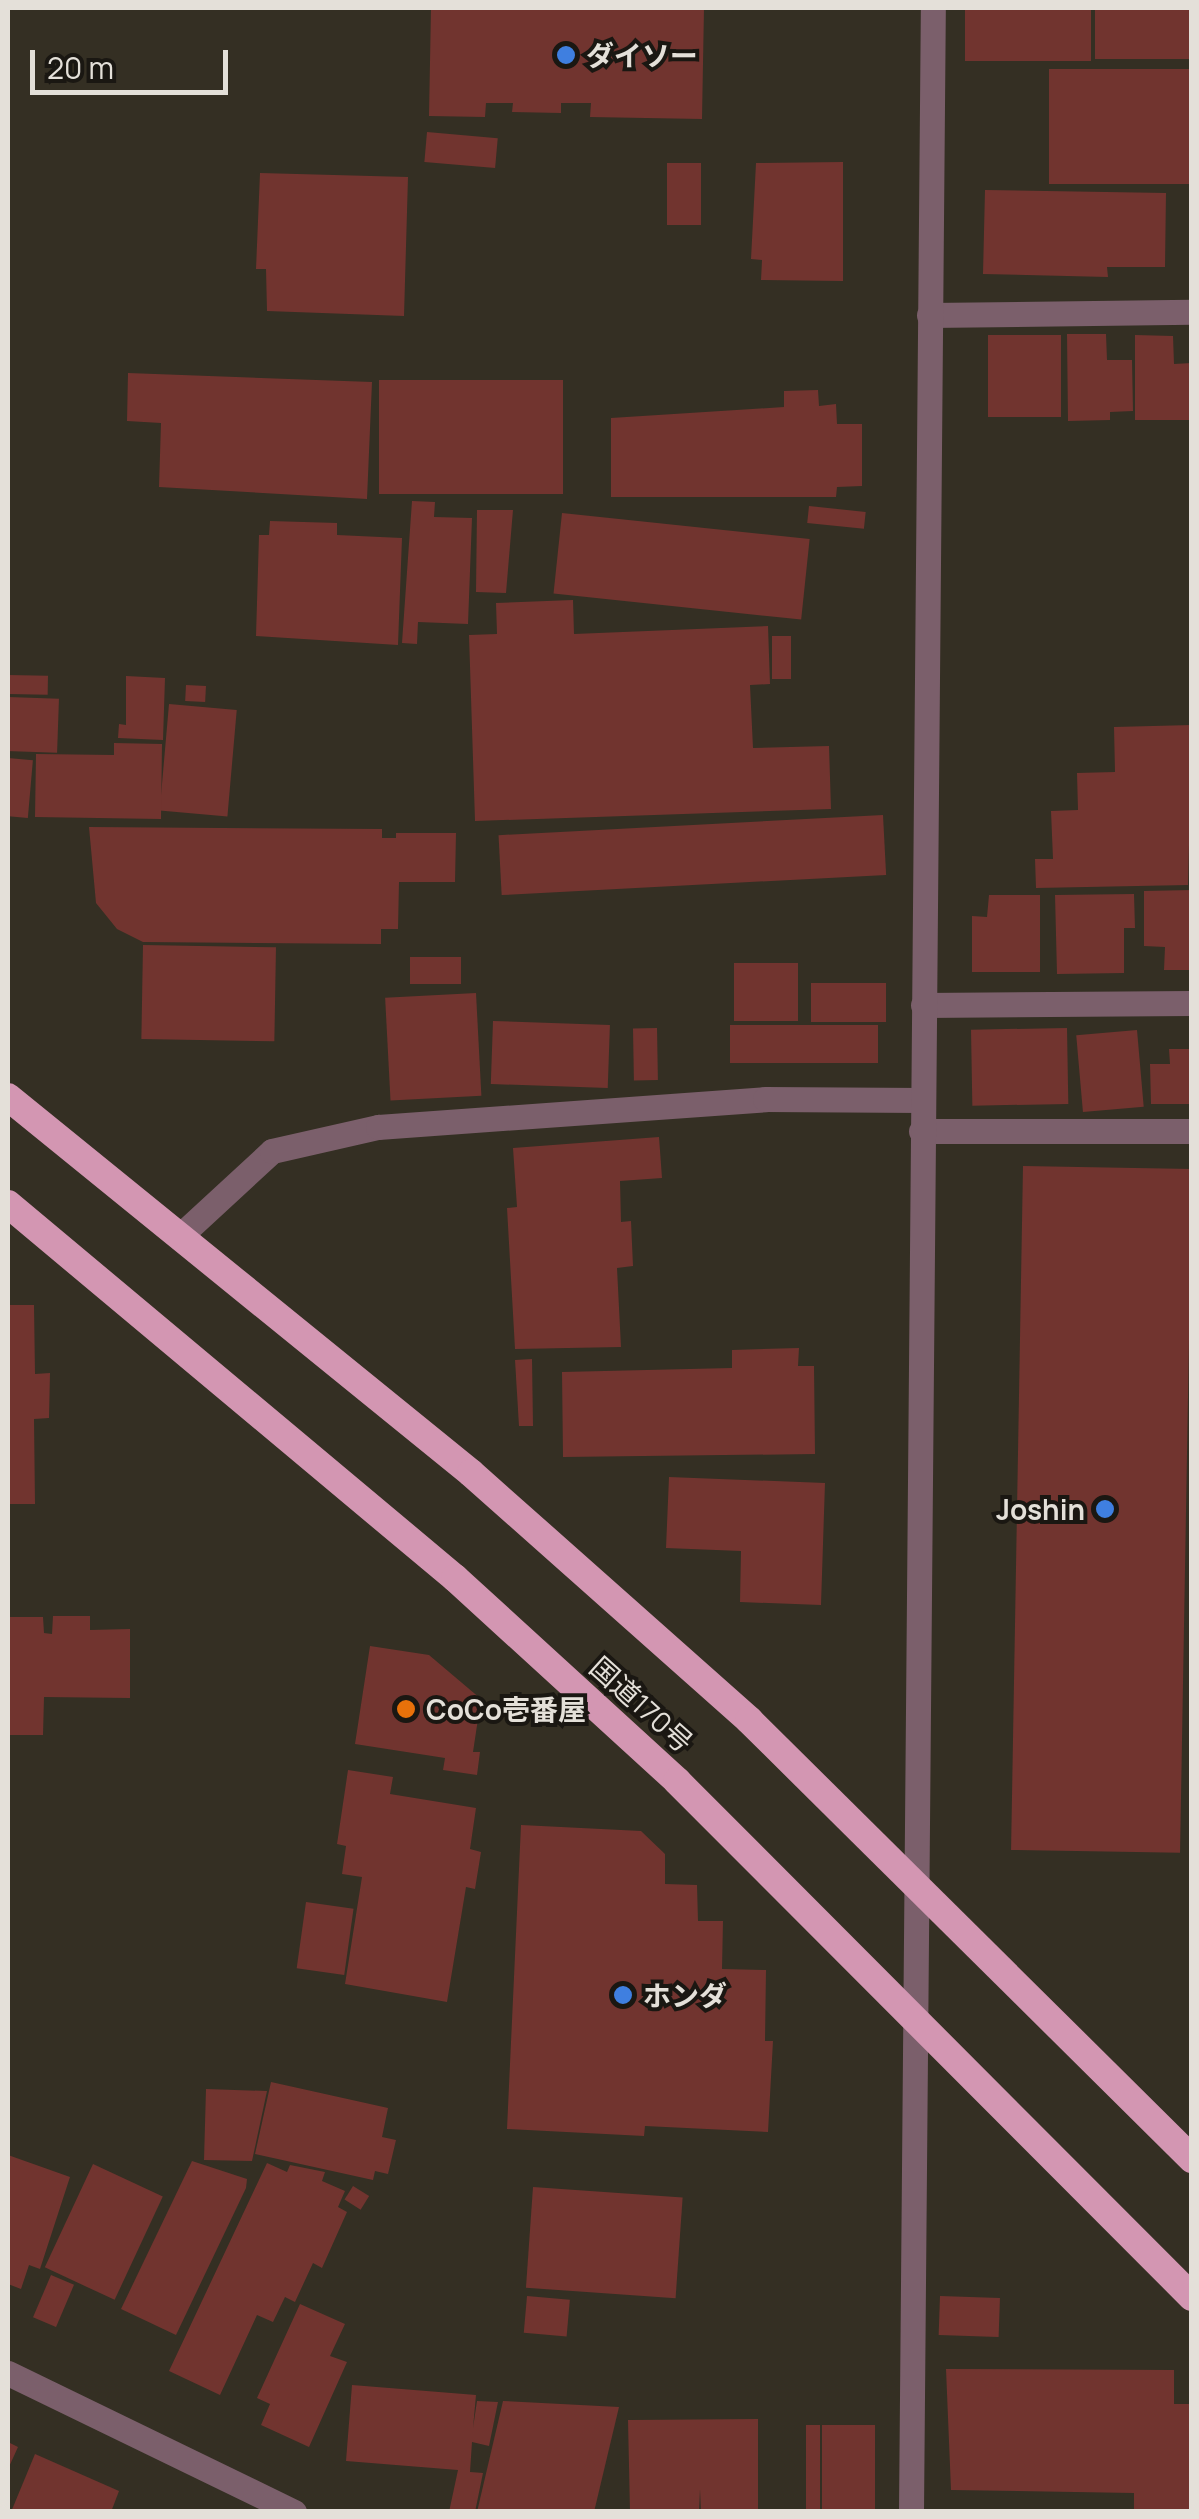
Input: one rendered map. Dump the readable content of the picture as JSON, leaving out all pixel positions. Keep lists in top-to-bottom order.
{
  "streets": {
    "highway": ["国道170号"]
  },
  "places": [
    "ダイソー",
    "Joshin",
    "CoCo壱番屋",
    "ホンダ"
  ],
  "scale_bar": "20 m"
}
